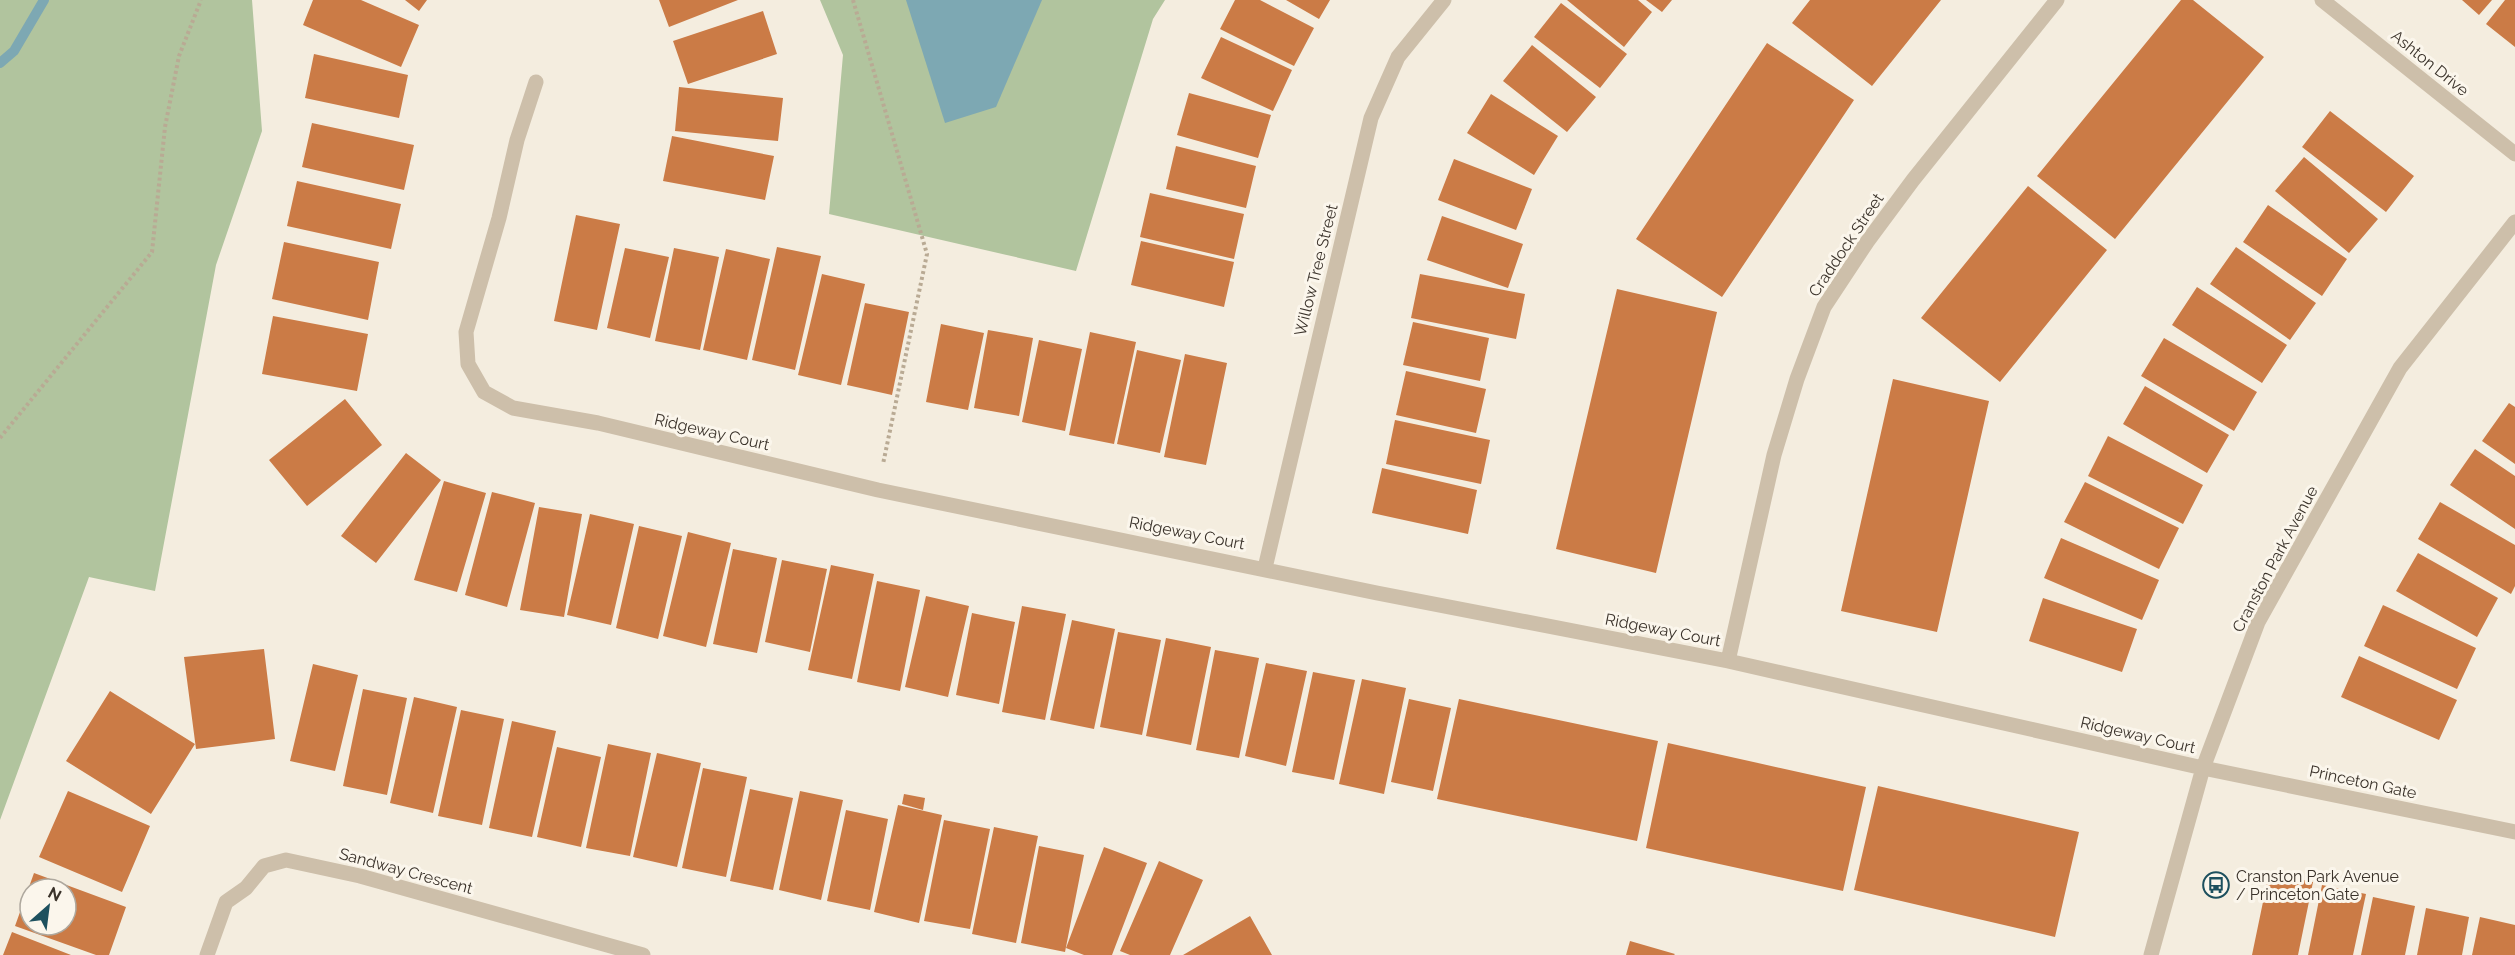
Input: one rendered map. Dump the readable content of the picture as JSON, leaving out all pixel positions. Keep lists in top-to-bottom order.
{
  "streets": {
    "street": [
      "Ashton Drive",
      "Craddock Street",
      "Willow Tree Street",
      "Ridgeway Court",
      "Cranston Park Avenue",
      "Princeton Gate",
      "Sandway Crescent"
    ]
  },
  "crossings": [
    ["Craddock Street", "Ridgeway Court"],
    ["Willow Tree Street", "Ridgeway Court"],
    ["Ridgeway Court", "Cranston Park Avenue"],
    ["Ridgeway Court", "Princeton Gate"],
    ["Cranston Park Avenue", "Princeton Gate"]
  ],
  "places": {
    "bus stop": ["Cranston Park Avenue / Princeton Gate"]
  },
  "north": "top right"
}
